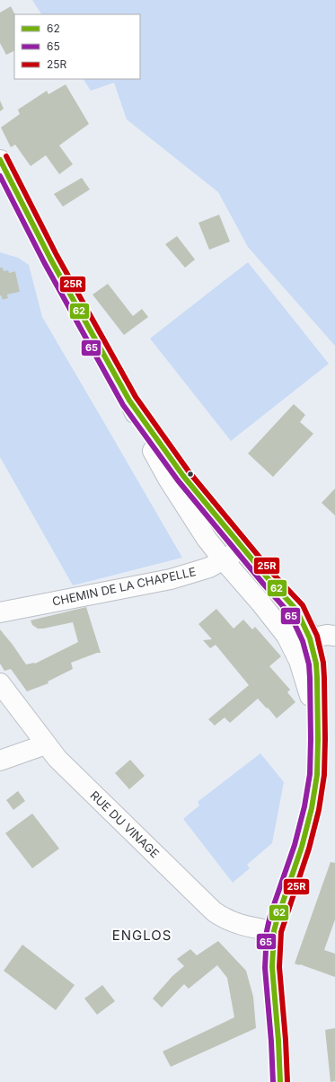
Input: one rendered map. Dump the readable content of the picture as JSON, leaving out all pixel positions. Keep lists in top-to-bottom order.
{
  "streets": {
    "street": ["CHEMIN DE LA CHAPELLE", "RUE DU VINAGE"]
  },
  "districts": ["ENGLOS"],
  "lines": ["transit line 25R", "transit line 62", "transit line 65"],
  "legend": ["62", "65", "25R"]
}
